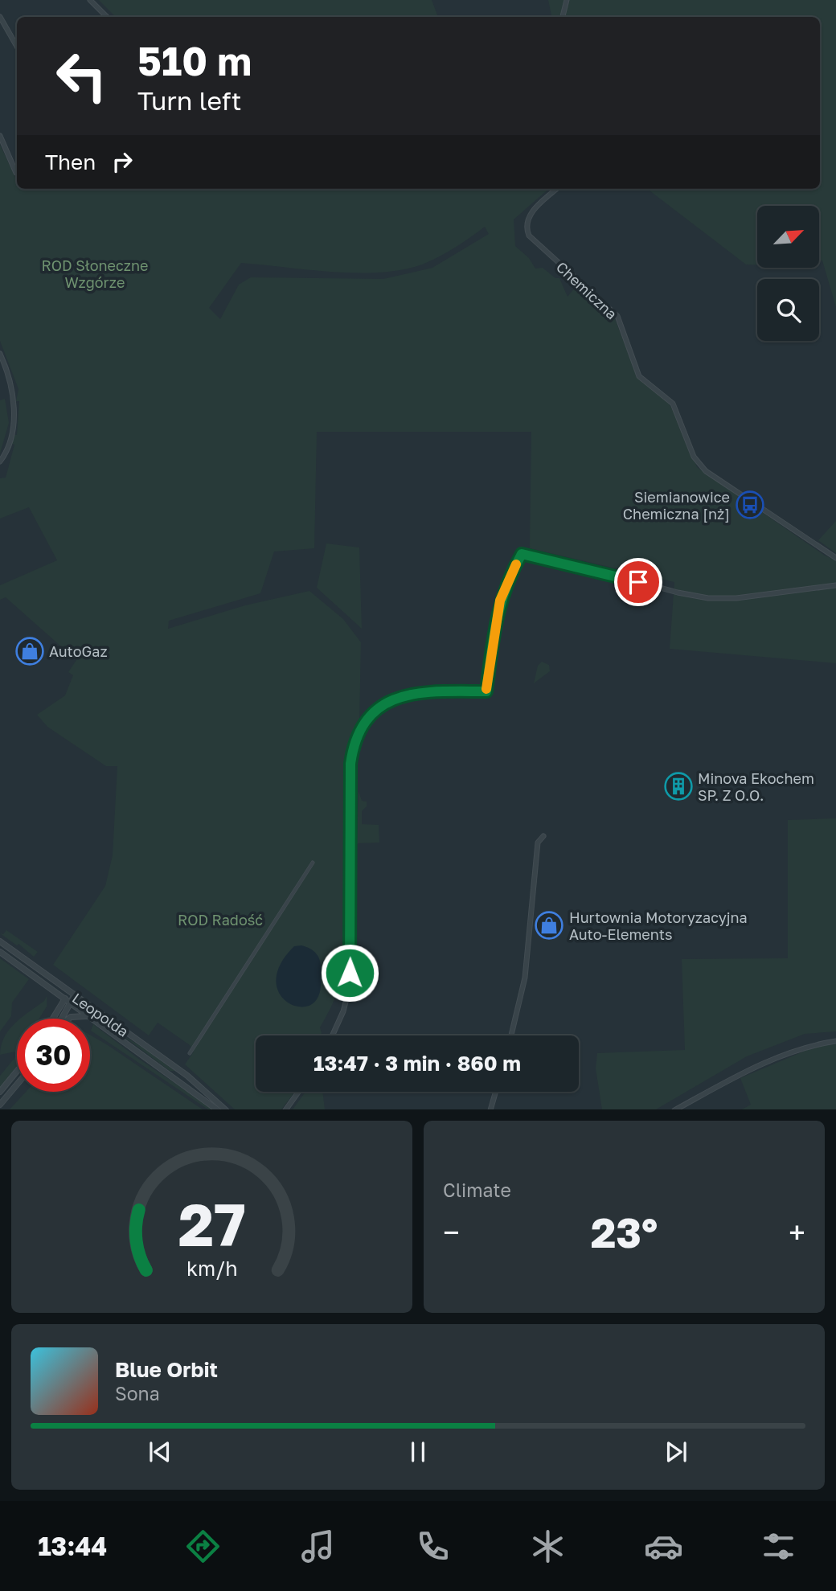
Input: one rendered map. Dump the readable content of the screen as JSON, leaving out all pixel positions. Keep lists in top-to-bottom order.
{
  "streets": {
    "street": ["Chemiczna", "Leopolda"]
  },
  "parks": ["ROD Słoneczne Wzgórze", "ROD Radość"],
  "places": {
    "bus stop": ["Siemianowice Chemiczna [nż]"],
    "shop": ["AutoGaz", "Hurtownia Motoryzacyjna Auto-Elements"],
    "building": ["Minova Ekochem SP. Z O.O."]
  },
  "north": "top right",
  "page": {
    "turn": ["510 m", "Turn left"],
    "then": "Then",
    "limit": "30",
    "trip": "13:47 · 3 min · 860 m",
    "tile": "Climate",
    "heat": ["−", "23°", "+"],
    "song": ["Blue Orbit", "Sona"],
    "tabs": "13:44",
    "gauge": ["27", "km/h"]
  }
}
